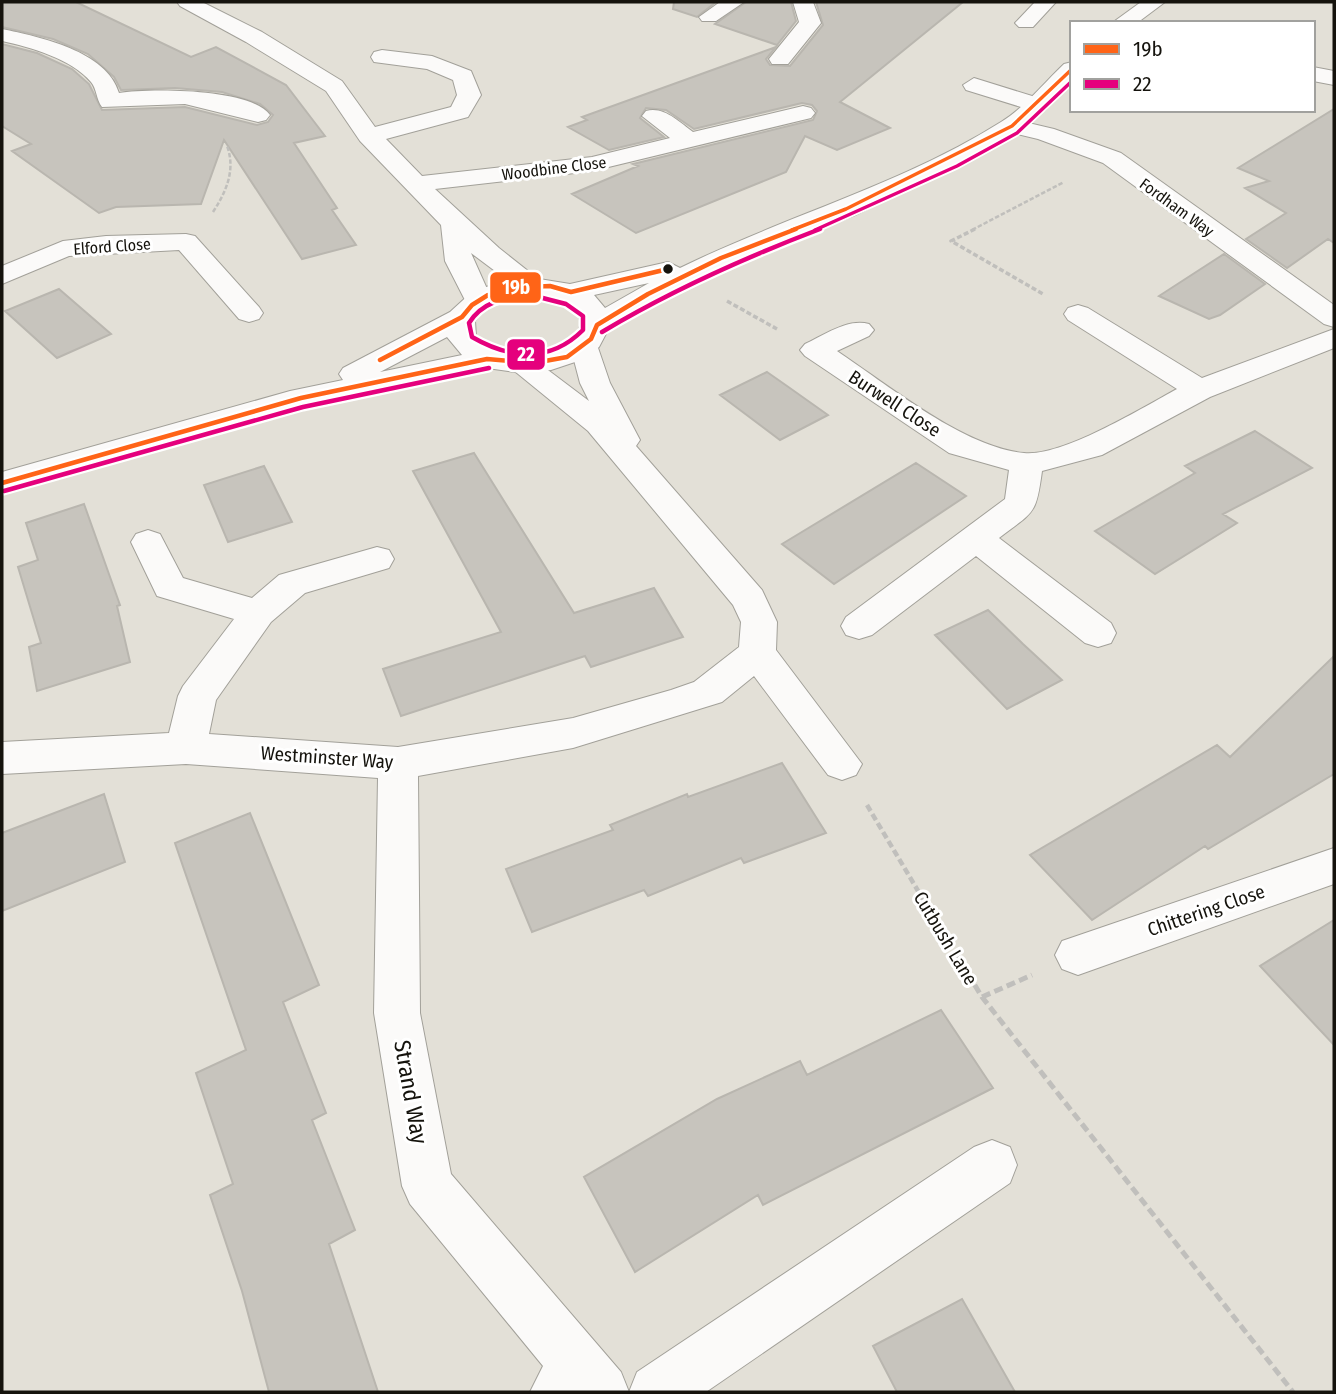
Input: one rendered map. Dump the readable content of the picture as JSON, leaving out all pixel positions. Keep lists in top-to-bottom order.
{
  "streets": {
    "street": [
      "Woodbine Close",
      "Fordham Way",
      "Elford Close",
      "Burwell Close",
      "Westminster Way",
      "Chittering Close",
      "Strand Way"
    ],
    "path": ["Cutbush Lane"]
  },
  "crossings": [
    ["Fordham Way", "Burwell Close"],
    ["Westminster Way", "Strand Way"]
  ],
  "lines": ["transit line 19b", "transit line 22"],
  "legend": ["19b", "22"]
}
